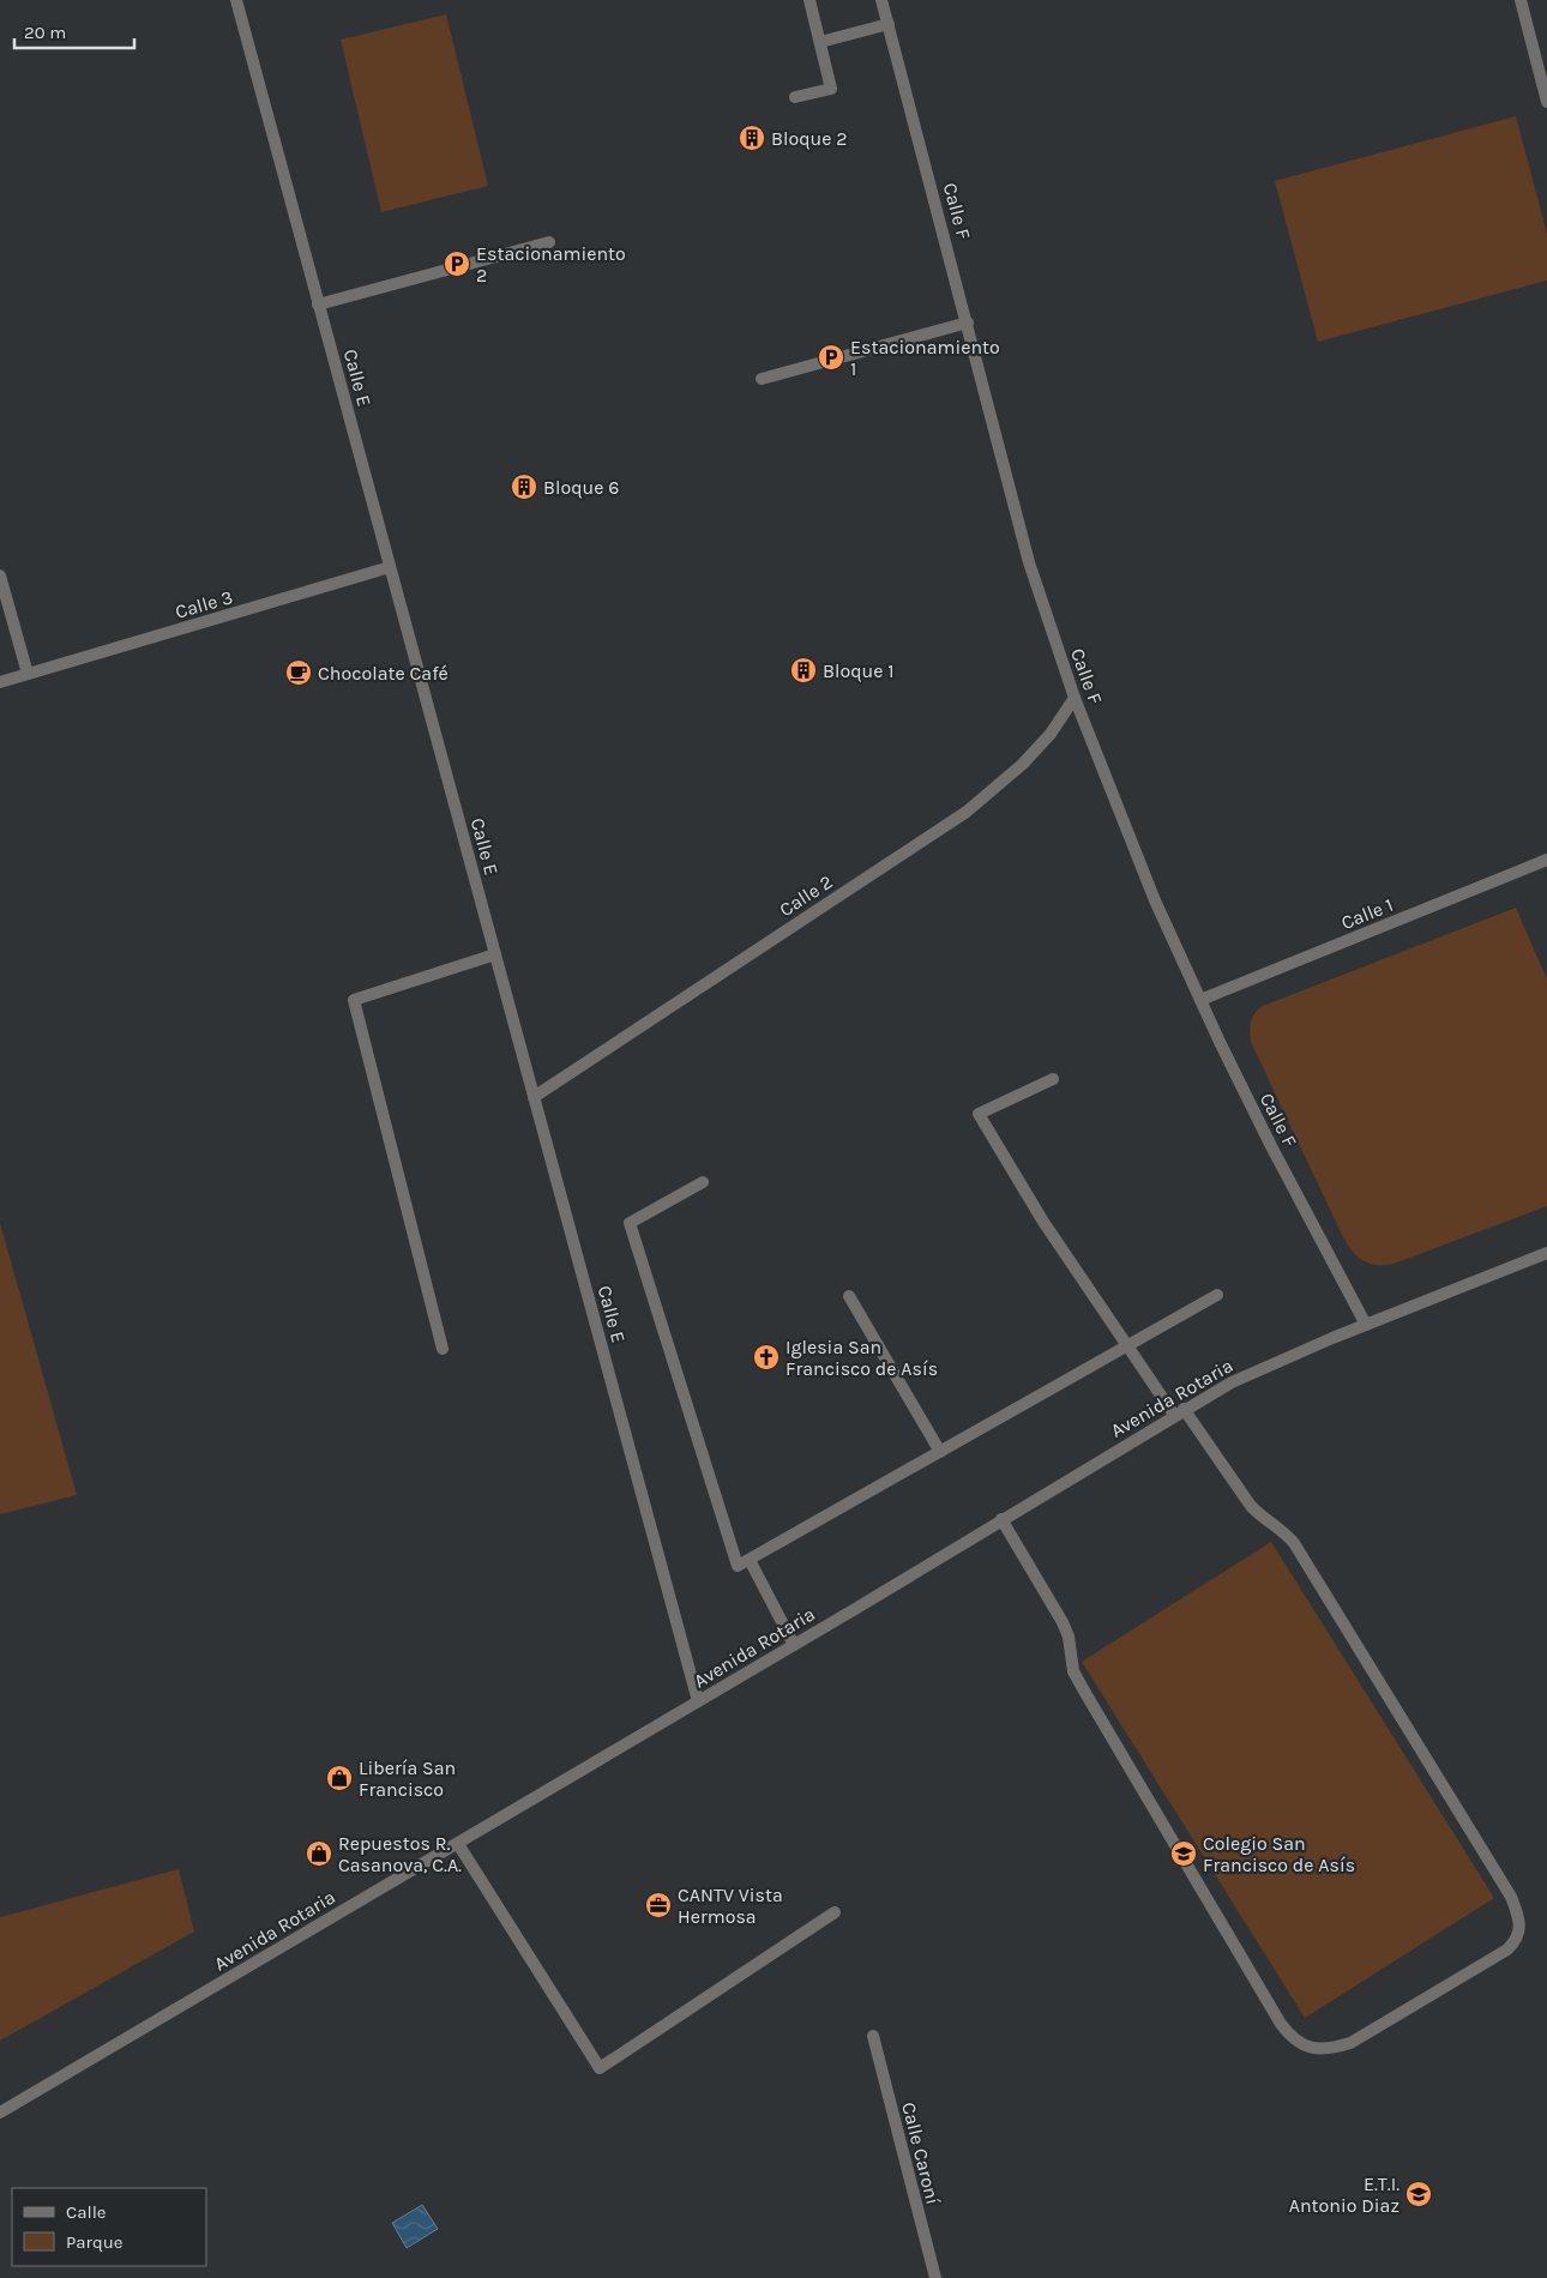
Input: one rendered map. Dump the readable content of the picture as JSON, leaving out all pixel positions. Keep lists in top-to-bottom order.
{
  "streets": {
    "street": [
      "Calle F",
      "Calle E",
      "Calle 3",
      "Calle 2",
      "Calle 1",
      "Avenida Rotaria",
      "Calle Caroní"
    ]
  },
  "crossings": [
    ["Calle F", "Calle 2"],
    ["Calle F", "Calle 1"],
    ["Calle F", "Avenida Rotaria"],
    ["Calle E", "Calle 3"],
    ["Calle E", "Calle 2"],
    ["Calle E", "Avenida Rotaria"]
  ],
  "places": {
    "building": ["Bloque 2", "Bloque 6", "Bloque 1"],
    "parking": ["Estacionamiento 2", "Estacionamiento 1"],
    "cafe": ["Chocolate Café"],
    "church": ["Iglesia San Francisco de Asís"],
    "shop": ["Libería San Francisco", "Repuestos R. Casanova, C.A."],
    "school or university": ["Colegio San Francisco de Asís", "E.T.I. Antonio Diaz"],
    "office": ["CANTV Vista Hermosa"]
  },
  "legend": ["Calle", "Parque"],
  "scale_bar": "20 m"
}
